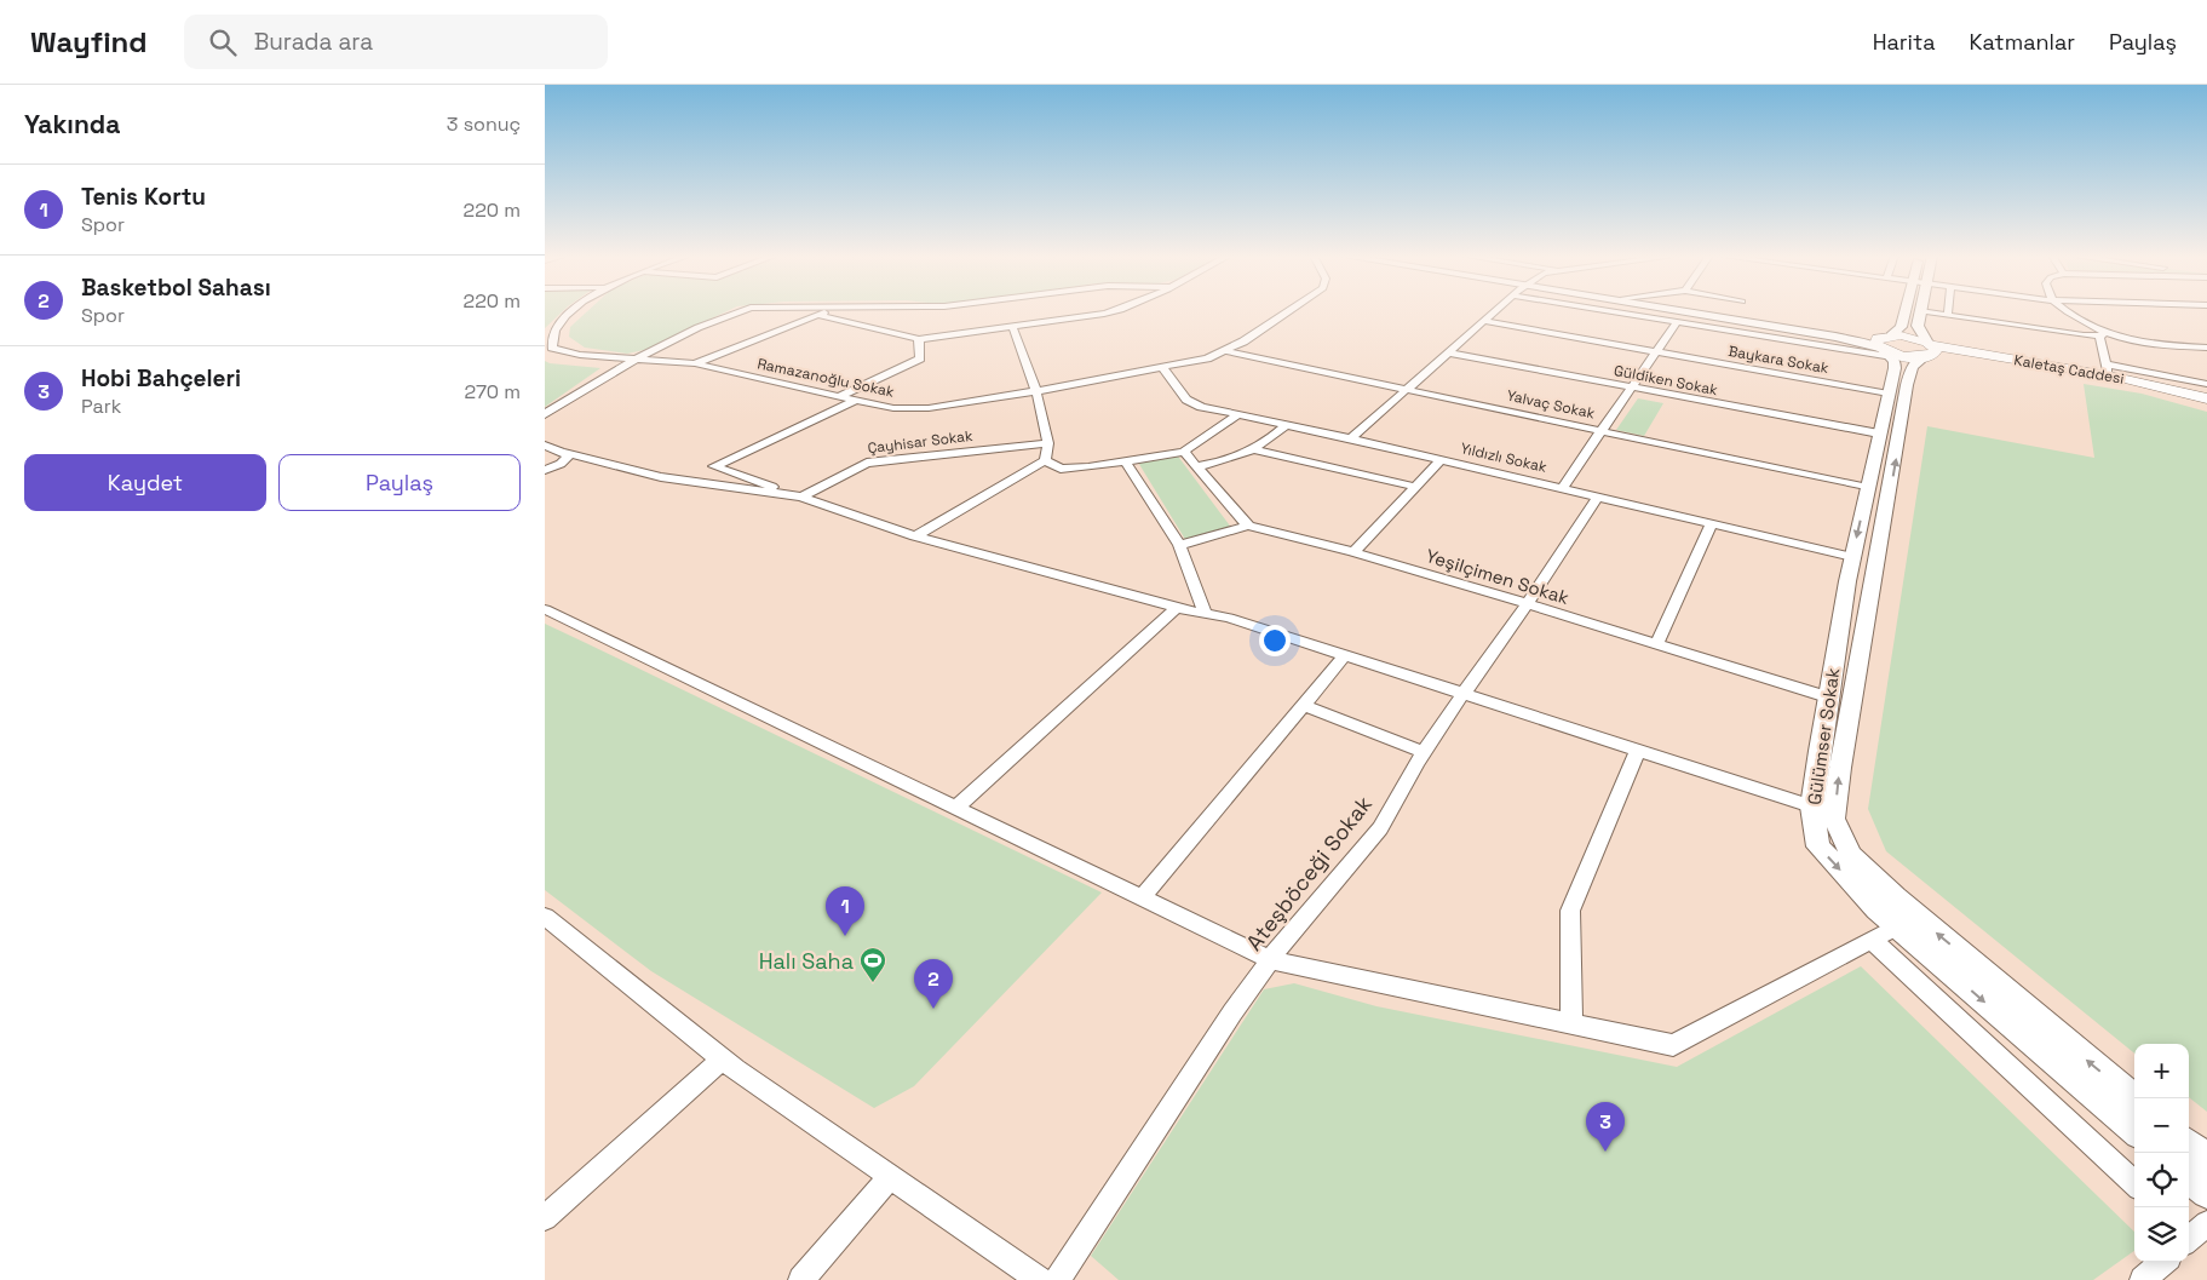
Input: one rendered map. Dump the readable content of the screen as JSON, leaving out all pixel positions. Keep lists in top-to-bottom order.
{
  "streets": {
    "main road": ["Kaletaş Caddesi"],
    "street": [
      "Baykara Sokak",
      "Ramazanoğlu Sokak",
      "Güldiken Sokak",
      "Yalvaç Sokak",
      "Çayhisar Sokak",
      "Yıldızlı Sokak",
      "Yeşilçimen Sokak",
      "Gülümser Sokak",
      "Ateşböceği Sokak"
    ]
  },
  "crossings": [
    ["Baykara Sokak", "Gülümser Sokak"],
    ["Ramazanoğlu Sokak", "Yalvaç Sokak"],
    ["Ramazanoğlu Sokak", "Yıldızlı Sokak"],
    ["Güldiken Sokak", "Gülümser Sokak"],
    ["Yalvaç Sokak", "Gülümser Sokak"],
    ["Yıldızlı Sokak", "Gülümser Sokak"],
    ["Yıldızlı Sokak", "Ateşböceği Sokak"],
    ["Yeşilçimen Sokak", "Gülümser Sokak"],
    ["Yeşilçimen Sokak", "Ateşböceği Sokak"]
  ],
  "places": {
    "sports": ["Halı Saha"]
  },
  "page": {
    "header": "Wayfind",
    "search": "Burada ara",
    "nav": ["Harita", "Katmanlar", "Paylaş"],
    "heading": ["Yakında", "3 sonuç"],
    "list": [
      {
        "mark": "1",
        "name": "Tenis Kortu",
        "note": "Spor",
        "value": "220 m"
      },
      {
        "mark": "2",
        "name": "Basketbol Sahası",
        "note": "Spor",
        "value": "220 m"
      },
      {
        "mark": "3",
        "name": "Hobi Bahçeleri",
        "note": "Park",
        "value": "270 m"
      }
    ],
    "buttons": ["Kaydet", "Paylaş"],
    "pins": ["1", "2", "3"],
    "map_buttons": ["+", "−"]
  }
}
